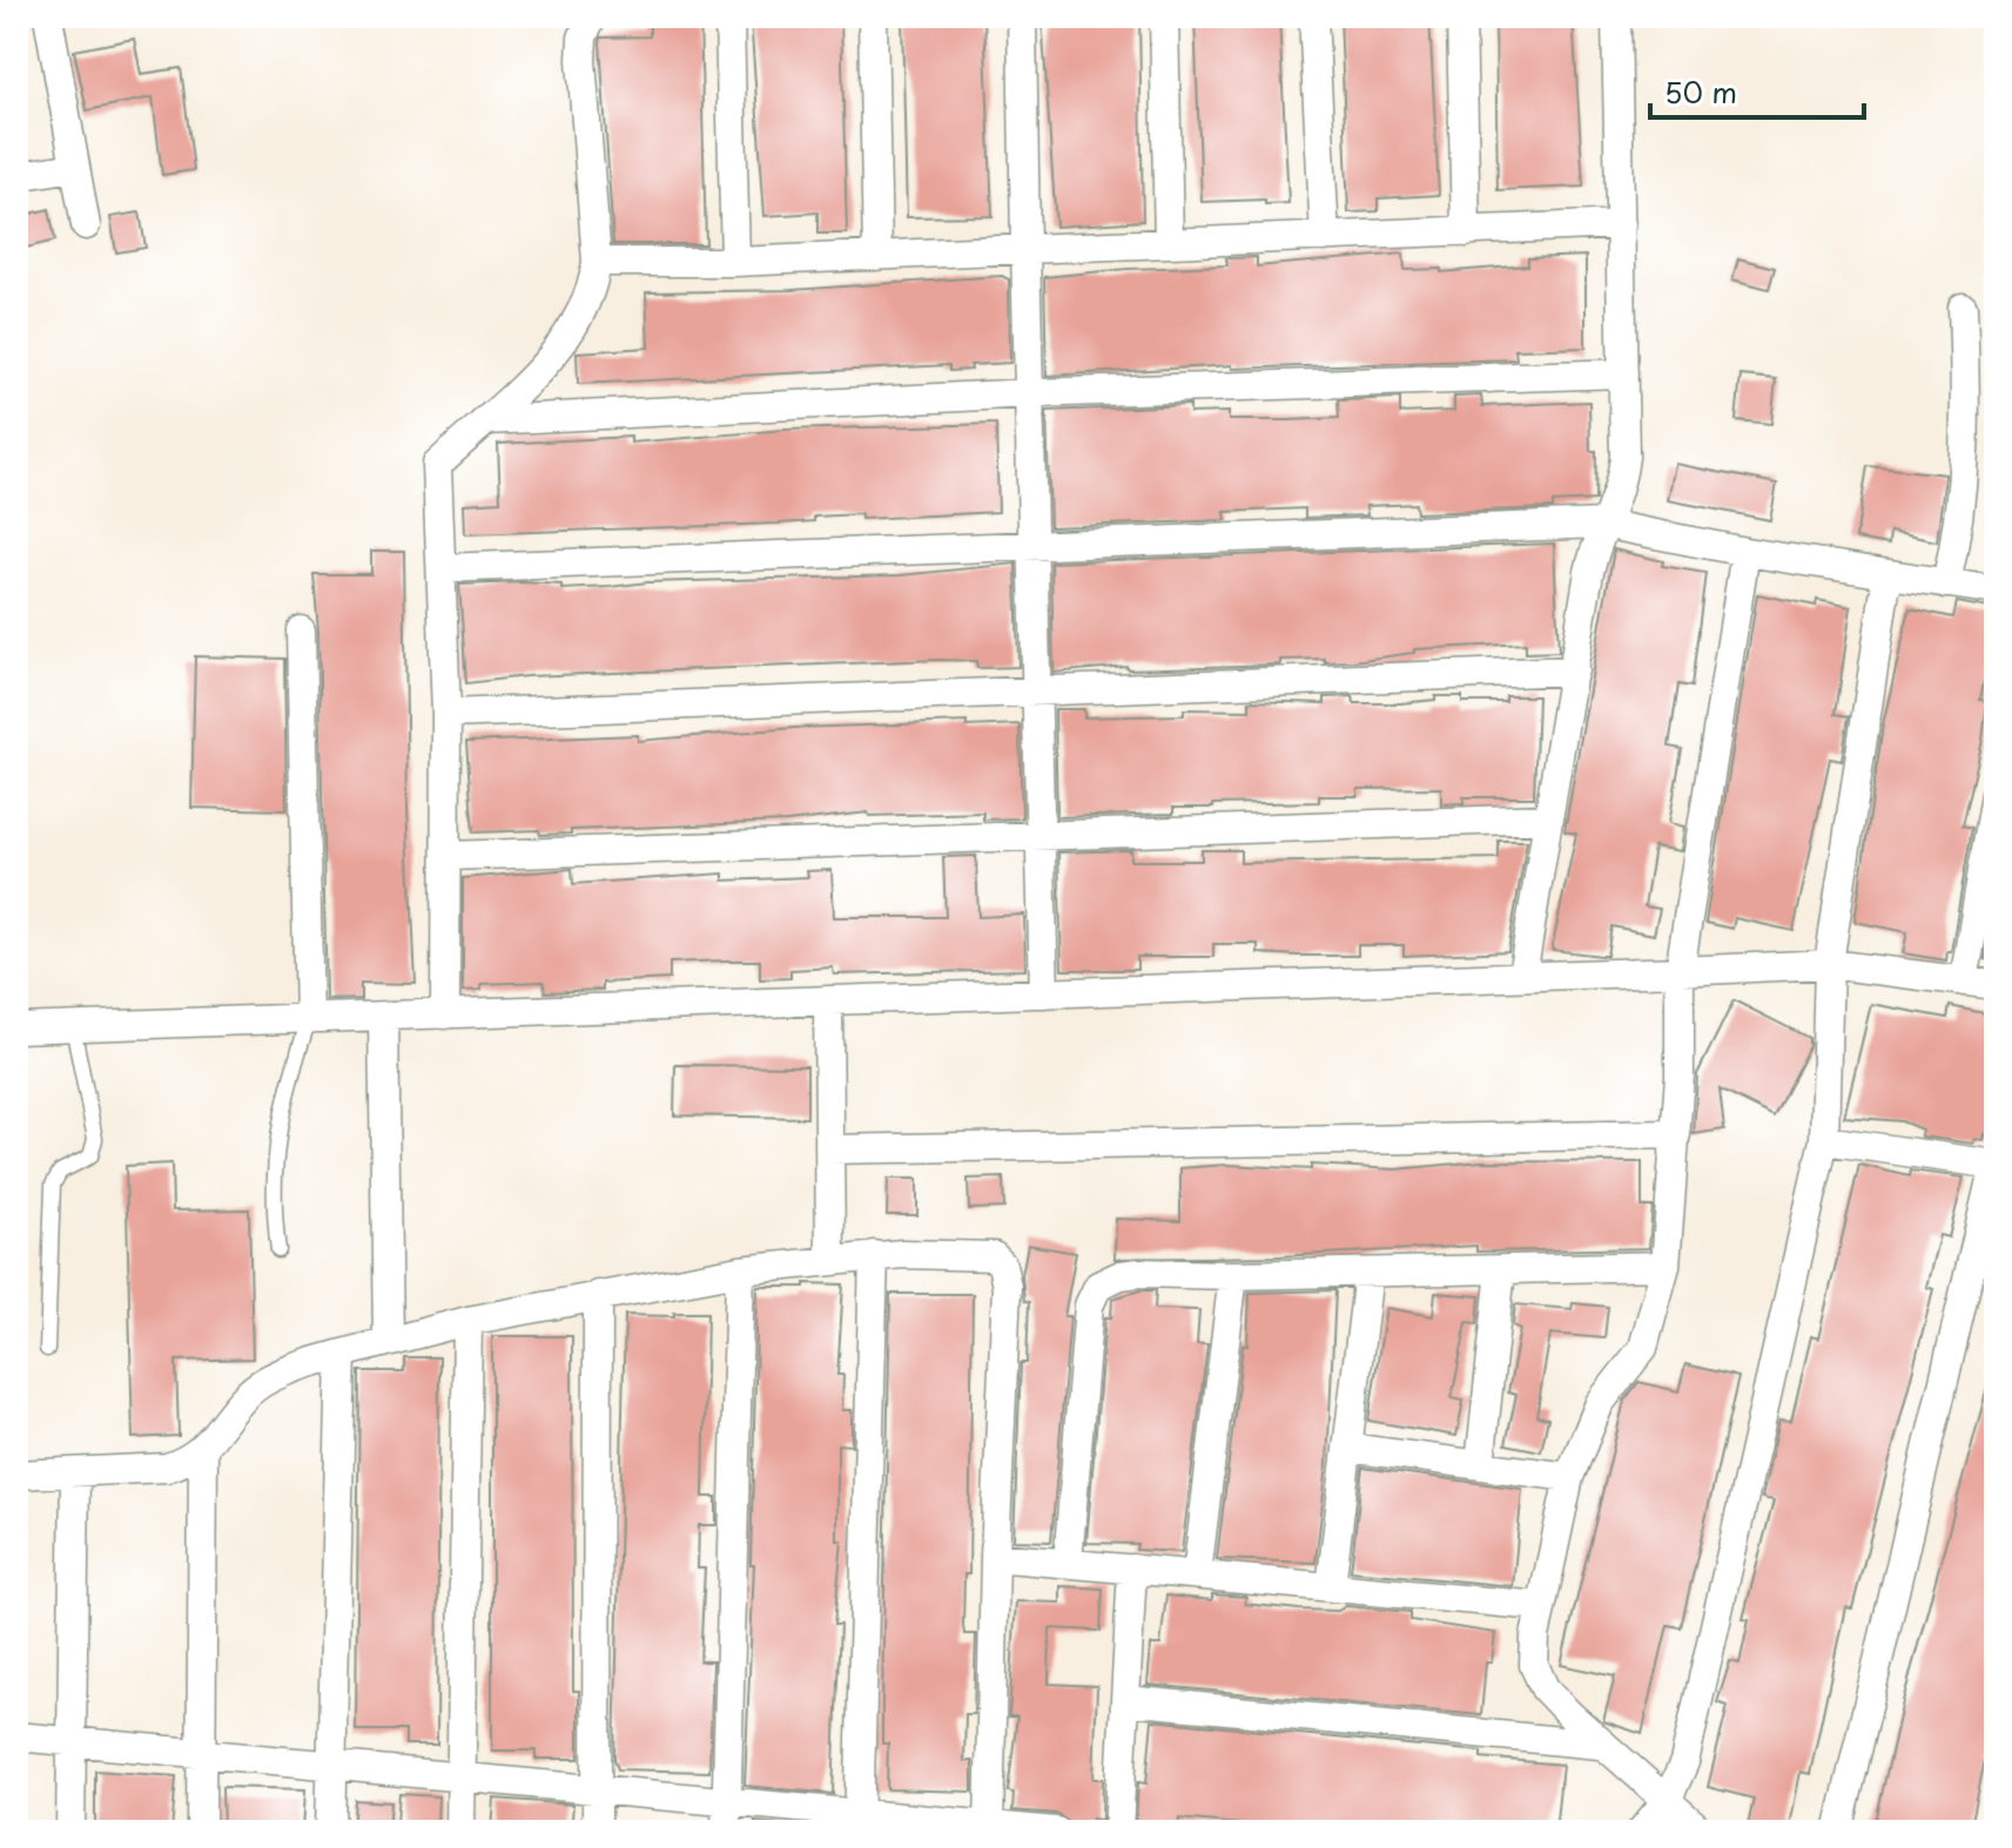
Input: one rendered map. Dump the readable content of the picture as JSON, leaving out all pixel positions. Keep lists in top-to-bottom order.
{
  "scale_bar": "50 m"
}
